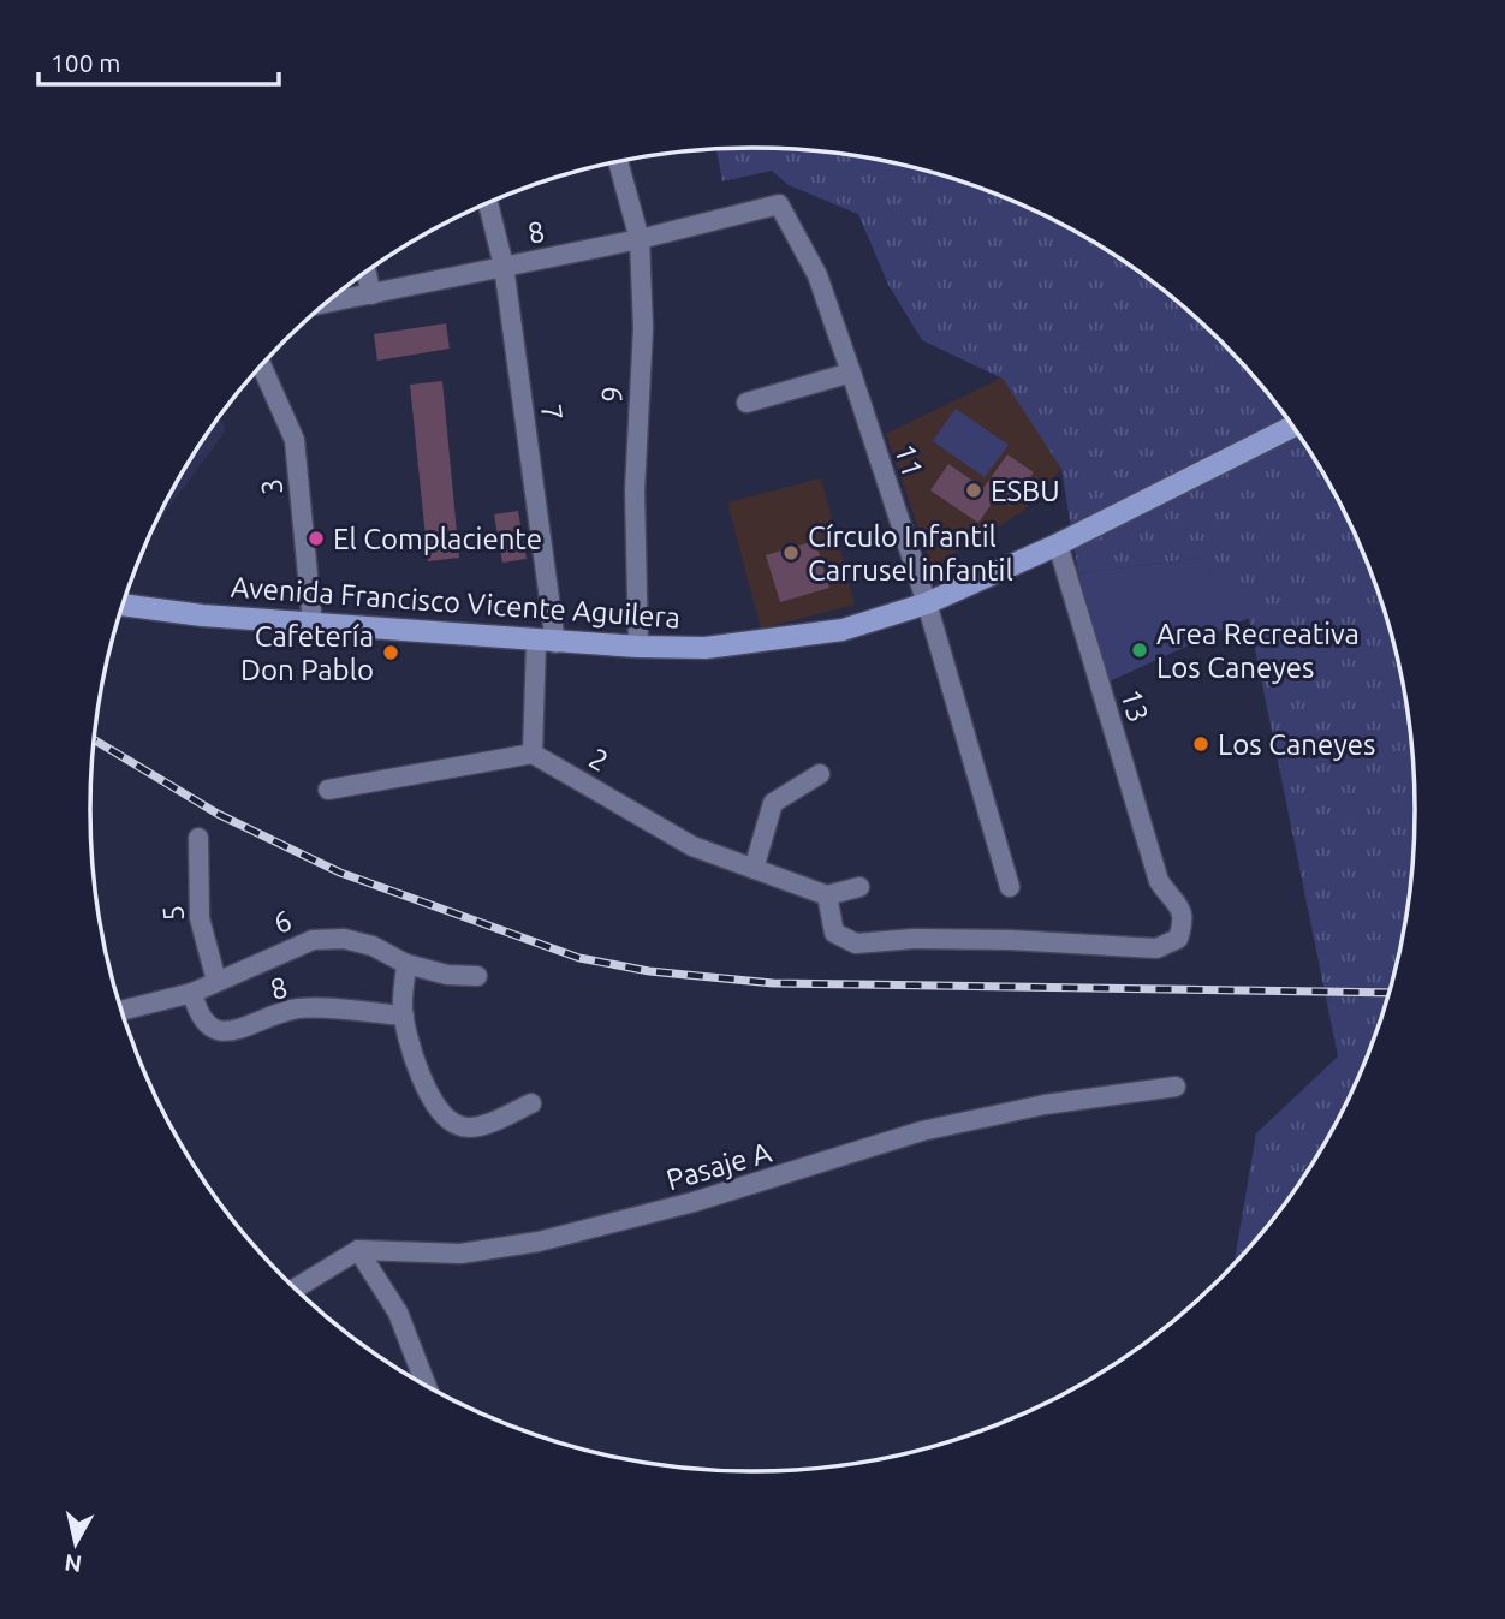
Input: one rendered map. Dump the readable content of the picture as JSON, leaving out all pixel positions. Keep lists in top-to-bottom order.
{
  "streets": {
    "main road": ["Avenida Francisco Vicente Aguilera"],
    "street": [
      "8",
      "9",
      "7",
      "11",
      "3",
      "13",
      "2",
      "5",
      "6",
      "Pasaje A"
    ]
  },
  "crossings": [
    ["8", "9"],
    ["8", "7"],
    ["8", "11"],
    ["8", "6"],
    ["9", "Avenida Francisco Vicente Aguilera"],
    ["7", "Avenida Francisco Vicente Aguilera"],
    ["7", "2"],
    ["11", "Avenida Francisco Vicente Aguilera"],
    ["3", "Avenida Francisco Vicente Aguilera"],
    ["Avenida Francisco Vicente Aguilera", "13"],
    ["13", "2"],
    ["5", "6"]
  ],
  "places": [
    "ESBU",
    "El Complaciente",
    "Círculo Infantil Carrusel infantil",
    "Area Recreativa Los Caneyes",
    "Cafetería Don Pablo",
    "Los Caneyes"
  ],
  "scale_bar": "100 m",
  "north": "bottom"
}
